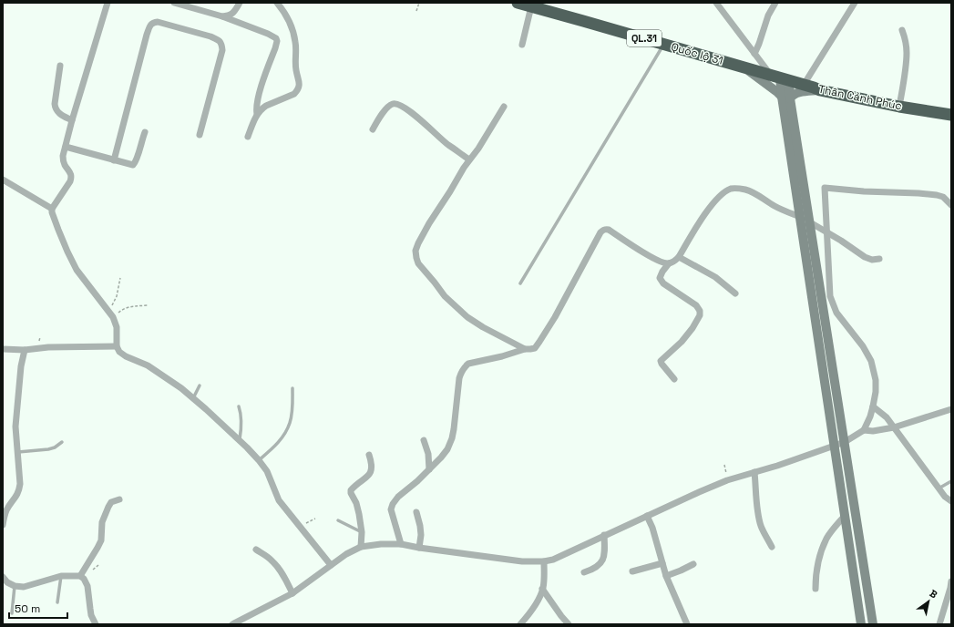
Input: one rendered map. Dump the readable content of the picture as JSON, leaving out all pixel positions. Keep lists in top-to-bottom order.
{
  "streets": {
    "highway": ["QL.31", "Quốc lộ 31", "Thân Cảnh Phúc"]
  },
  "crossings": [
    ["Quốc lộ 31", "Thân Cảnh Phúc"]
  ],
  "scale_bar": "50 m",
  "north": "top right"
}
